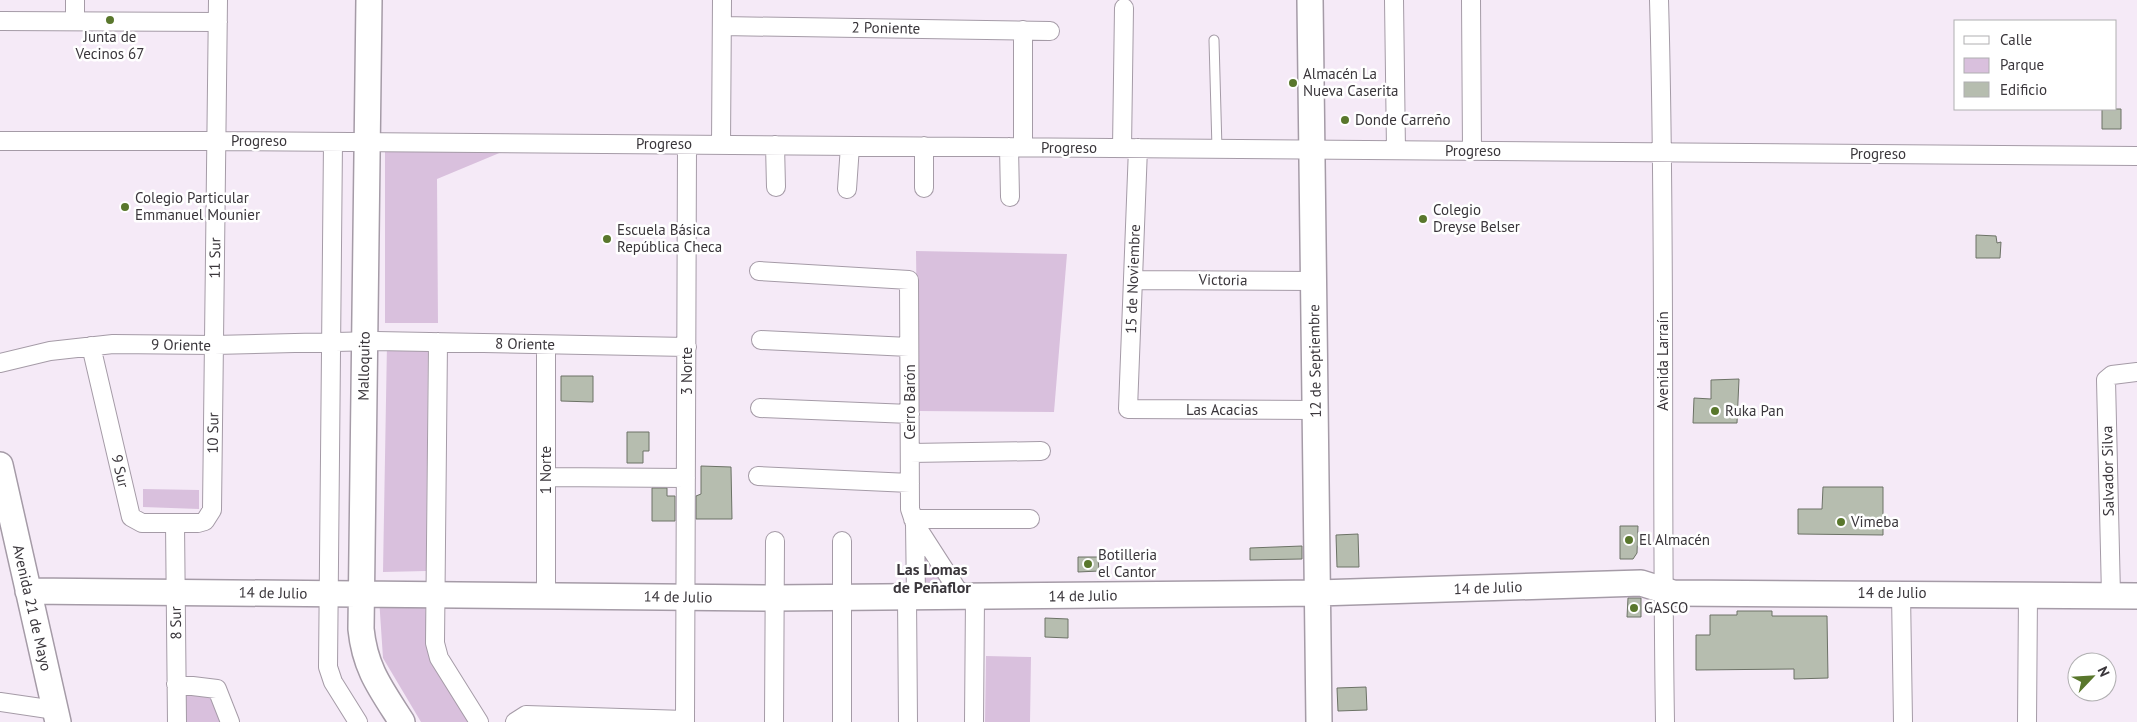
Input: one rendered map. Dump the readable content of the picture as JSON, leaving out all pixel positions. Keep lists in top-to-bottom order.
{
  "streets": {
    "street": [
      "2 Poniente",
      "Progreso",
      "11 Sur",
      "15 de Noviembre",
      "Victoria",
      "8 Oriente",
      "9 Oriente",
      "12 de Septiembre",
      "Avenida Larraín",
      "Malloquito",
      "3 Norte",
      "Cerro Barón",
      "Las Acacias",
      "10 Sur",
      "1 Norte",
      "9 Sur",
      "Salvador Silva",
      "14 de Julio",
      "Avenida 21 de Mayo",
      "8 Sur"
    ]
  },
  "crossings": [
    ["Progreso", "11 Sur"],
    ["Progreso", "15 de Noviembre"],
    ["Progreso", "12 de Septiembre"],
    ["Progreso", "Avenida Larraín"],
    ["Progreso", "Malloquito"],
    ["Progreso", "3 Norte"],
    ["11 Sur", "9 Oriente"],
    ["11 Sur", "10 Sur"],
    ["15 de Noviembre", "Victoria"],
    ["15 de Noviembre", "Las Acacias"],
    ["Victoria", "12 de Septiembre"],
    ["8 Oriente", "9 Oriente"],
    ["8 Oriente", "Malloquito"],
    ["8 Oriente", "3 Norte"],
    ["8 Oriente", "1 Norte"],
    ["9 Oriente", "Malloquito"],
    ["9 Oriente", "10 Sur"],
    ["9 Oriente", "9 Sur"],
    ["12 de Septiembre", "Las Acacias"],
    ["12 de Septiembre", "14 de Julio"],
    ["Avenida Larraín", "14 de Julio"],
    ["Malloquito", "14 de Julio"],
    ["3 Norte", "14 de Julio"],
    ["Cerro Barón", "14 de Julio"],
    ["10 Sur", "9 Sur"],
    ["1 Norte", "14 de Julio"],
    ["9 Sur", "8 Sur"],
    ["Salvador Silva", "14 de Julio"],
    ["14 de Julio", "Avenida 21 de Mayo"],
    ["14 de Julio", "8 Sur"]
  ],
  "districts": ["Las Lomas de Peñaflor"],
  "places": [
    "Junta de Vecinos 67",
    "Almacén La Nueva Caserita",
    "Donde Carreño",
    "Colegio Particular Emmanuel Mounier",
    "Colegio Dreyse Belser",
    "Escuela Básica República Checa",
    "Ruka Pan",
    "Vimeba",
    "El Almacén",
    "Botilleria el Cantor",
    "GASCO"
  ],
  "legend": ["Calle", "Parque", "Edificio"],
  "north": "top right"
}
